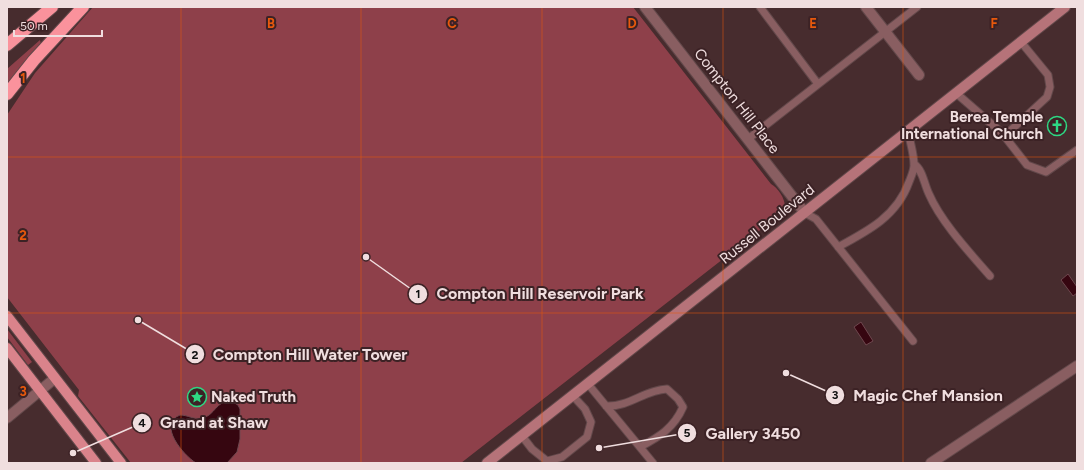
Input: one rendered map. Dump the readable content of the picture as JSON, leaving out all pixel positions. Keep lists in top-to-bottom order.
{
  "streets": {
    "main road": ["Russell Boulevard"],
    "street": ["Compton Hill Place"]
  },
  "crossings": [
    ["Compton Hill Place", "Russell Boulevard"]
  ],
  "places": {
    "church": ["Berea Temple International Church"],
    "other": [
      "Compton Hill Reservoir Park",
      "Compton Hill Water Tower",
      "Magic Chef Mansion",
      "Gallery 3450",
      "Grand at Shaw"
    ],
    "place": ["Naked Truth"]
  },
  "scale_bar": "50 m",
  "grid": {
    "columns": [
      "B",
      "C",
      "D",
      "E",
      "F"
    ],
    "rows": ["1", "2", "3"]
  }
}
